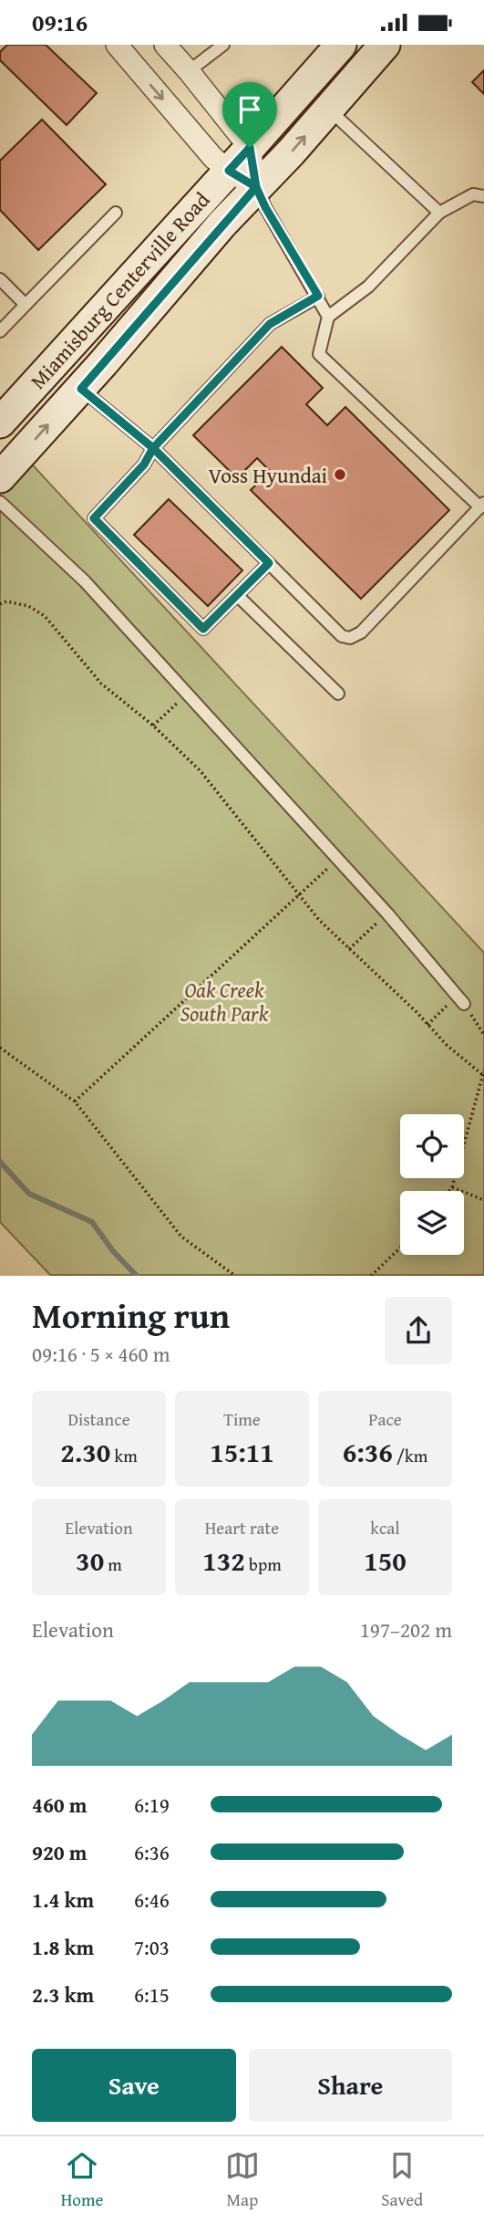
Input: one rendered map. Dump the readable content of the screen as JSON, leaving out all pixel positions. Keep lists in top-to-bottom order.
{
  "streets": {
    "main road": ["Miamisburg Centerville Road"]
  },
  "parks": ["Oak Creek South Park"],
  "places": ["Voss Hyundai"],
  "page": {
    "status": "09:16",
    "heading": ["Morning run", "09:16 · 5 × 460 m"],
    "stats": [
      ["Distance", "2.30 km"],
      ["Time", "15:11"],
      ["Pace", "6:36 /km"],
      ["Elevation", "30 m"],
      ["Heart rate", "132 bpm"],
      ["kcal", "150"]
    ],
    "chart": ["Elevation", "197–202 m"],
    "list": [
      {
        "name": "460 m",
        "note": "6:19"
      },
      {
        "name": "920 m",
        "note": "6:36"
      },
      {
        "name": "1.4 km",
        "note": "6:46"
      },
      {
        "name": "1.8 km",
        "note": "7:03"
      },
      {
        "name": "2.3 km",
        "note": "6:15"
      }
    ],
    "buttons": ["Save", "Share"],
    "tabs": ["Home", "Map", "Saved"]
  }
}
